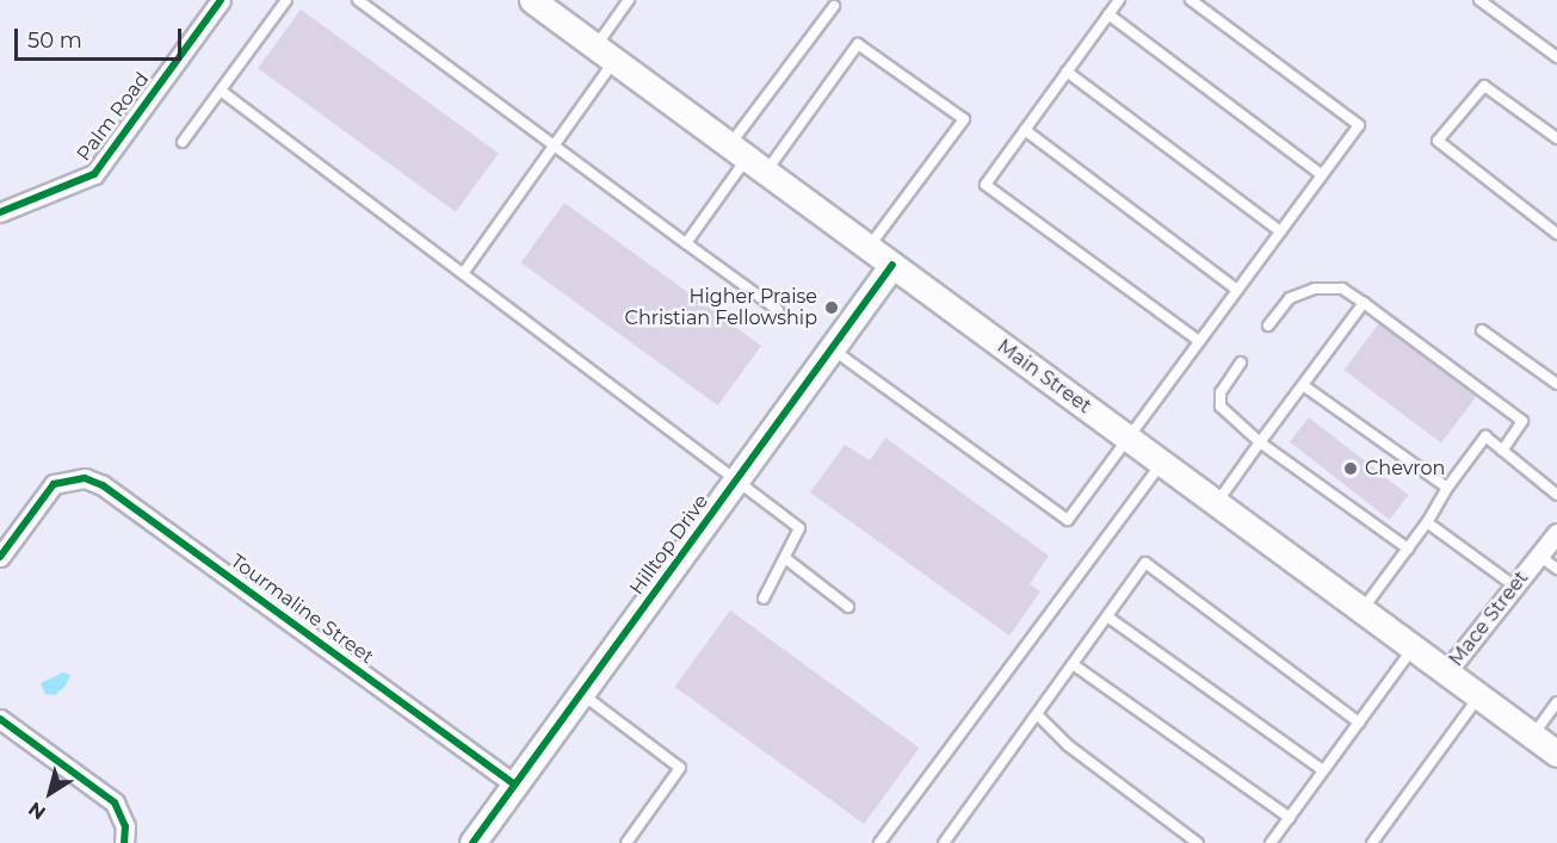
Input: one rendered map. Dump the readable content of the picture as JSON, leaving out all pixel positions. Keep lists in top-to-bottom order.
{
  "streets": {
    "main road": ["Main Street", "Hilltop Drive"],
    "street": ["Palm Road", "Tourmaline Street", "Mace Street"]
  },
  "crossings": [
    ["Main Street", "Hilltop Drive"],
    ["Main Street", "Mace Street"],
    ["Hilltop Drive", "Tourmaline Street"]
  ],
  "places": ["Higher Praise Christian Fellowship", "Chevron"],
  "scale_bar": "50 m",
  "north": "bottom left"
}
